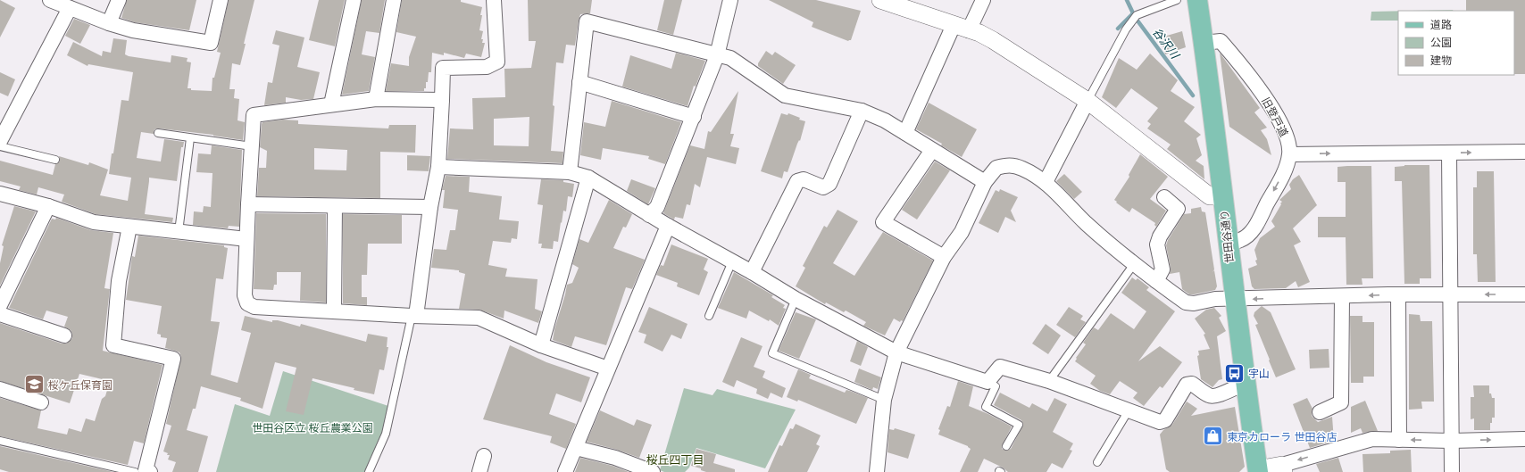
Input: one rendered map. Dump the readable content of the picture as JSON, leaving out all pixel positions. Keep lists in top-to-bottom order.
{
  "streets": {
    "main road": ["世田谷通り"],
    "street": ["旧登戸道"]
  },
  "crossings": [
    ["旧登戸道", "世田谷通り"]
  ],
  "one_way": ["旧登戸道"],
  "districts": ["桜丘四丁目"],
  "water": ["谷沢川"],
  "parks": ["世田谷区立 桜丘農業公園"],
  "places": {
    "bus stop": ["宇山"],
    "school or university": ["桜ケ丘保育園"],
    "shop": ["東京カローラ 世田谷店"]
  },
  "legend": ["道路", "公園", "建物"]
}
